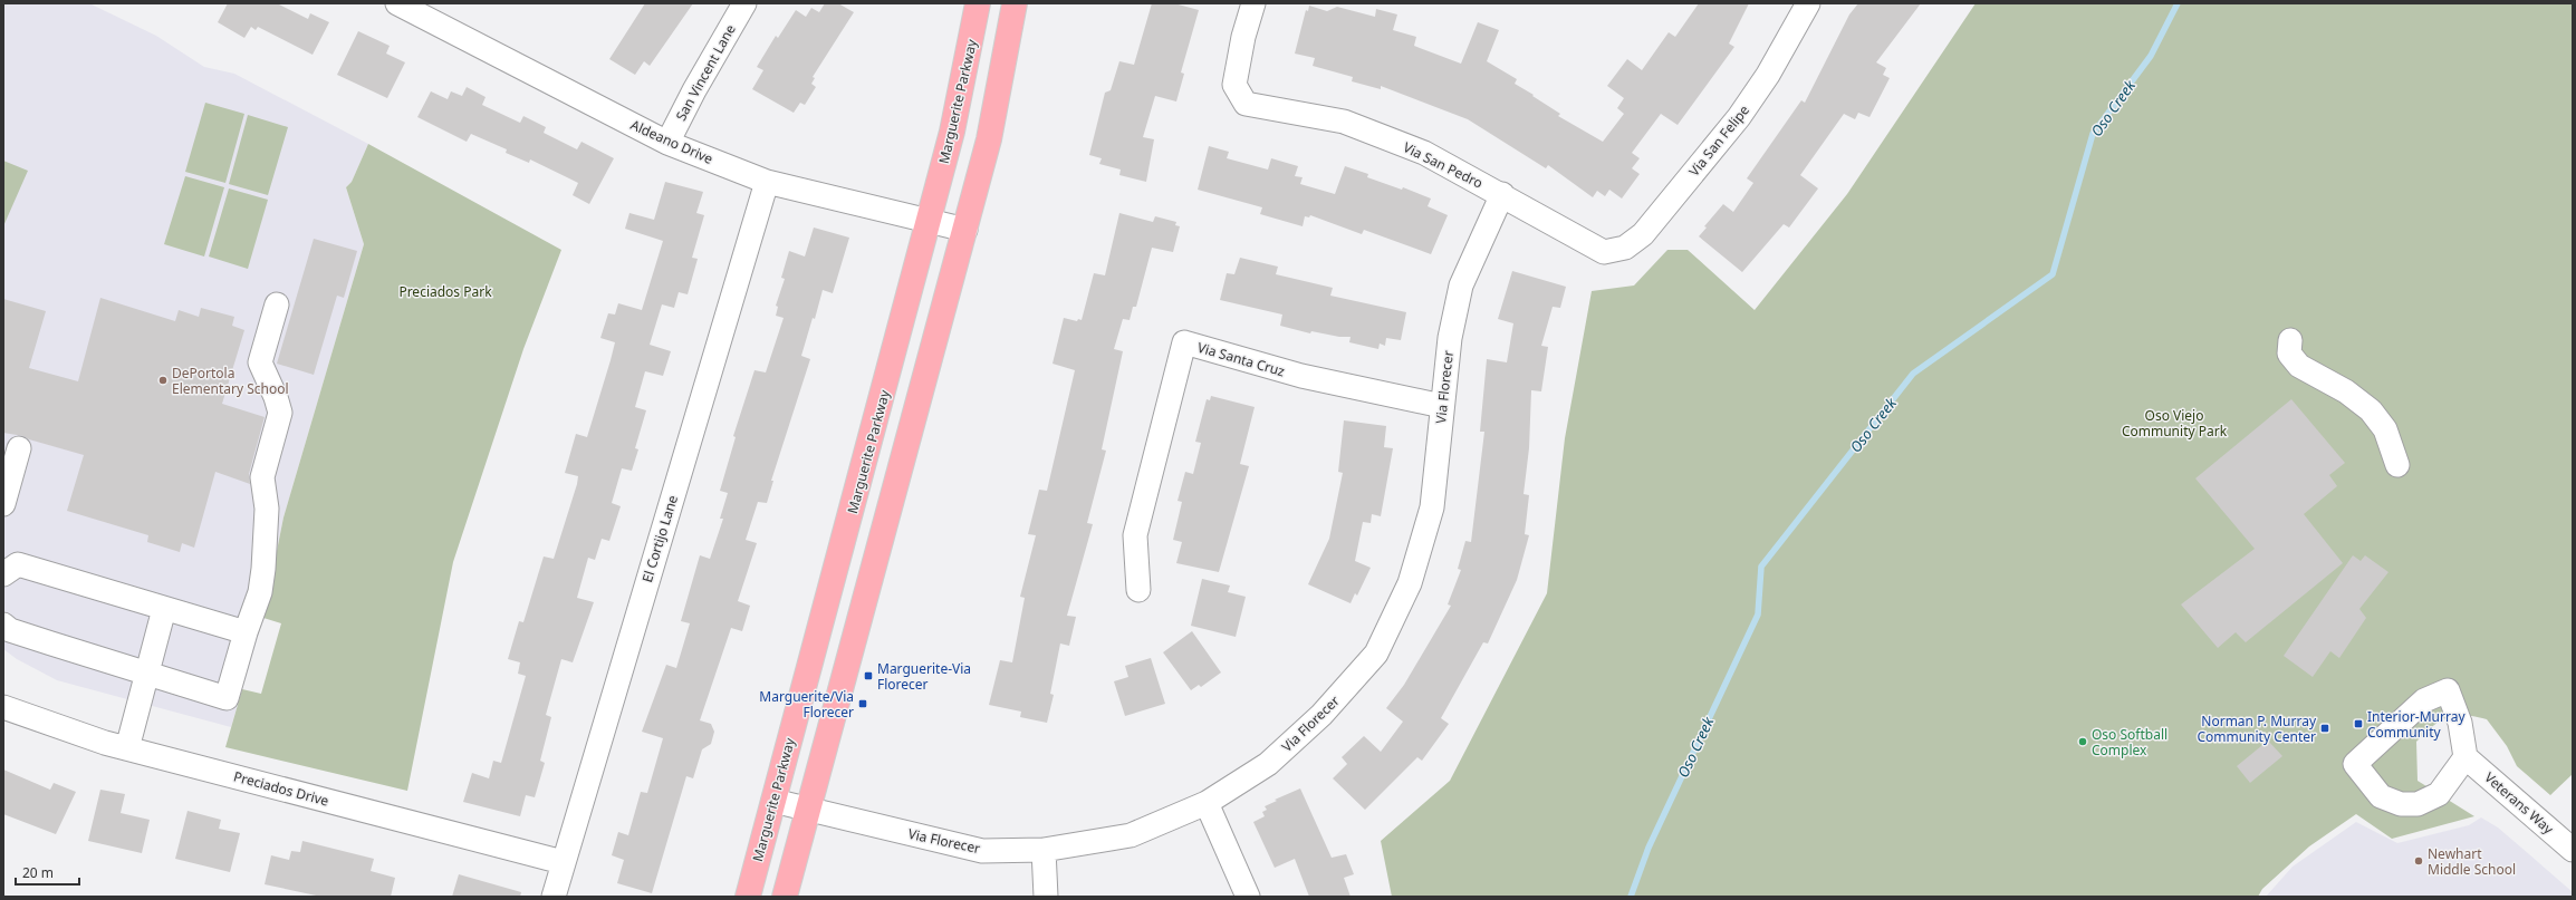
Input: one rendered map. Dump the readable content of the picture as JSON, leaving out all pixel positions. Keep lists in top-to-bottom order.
{
  "streets": {
    "main road": ["Marguerite Parkway"],
    "street": [
      "San Vincent Lane",
      "Via San Felipe",
      "Aldeano Drive",
      "Via San Pedro",
      "Via Santa Cruz",
      "Via Florecer",
      "El Cortijo Lane",
      "Preciados Drive",
      "Veterans Way"
    ]
  },
  "crossings": [
    ["San Vincent Lane", "Aldeano Drive"],
    ["Marguerite Parkway", "Aldeano Drive"],
    ["Marguerite Parkway", "Via Florecer"],
    ["Via San Felipe", "Via San Pedro"],
    ["Aldeano Drive", "El Cortijo Lane"],
    ["Via San Pedro", "Via Florecer"],
    ["Via Santa Cruz", "Via Florecer"],
    ["El Cortijo Lane", "Preciados Drive"]
  ],
  "water": ["Oso Creek"],
  "parks": ["Preciados Park", "Oso Viejo Community Park"],
  "places": {
    "other": ["DePortola Elementary School", "Oso Softball Complex", "Newhart Middle School"],
    "transit": [
      "Marguerite-Via Florecer",
      "Marguerite/Via Florecer",
      "Interior-Murray Community",
      "Norman P. Murray Community Center"
    ]
  },
  "scale_bar": "20 m"
}
